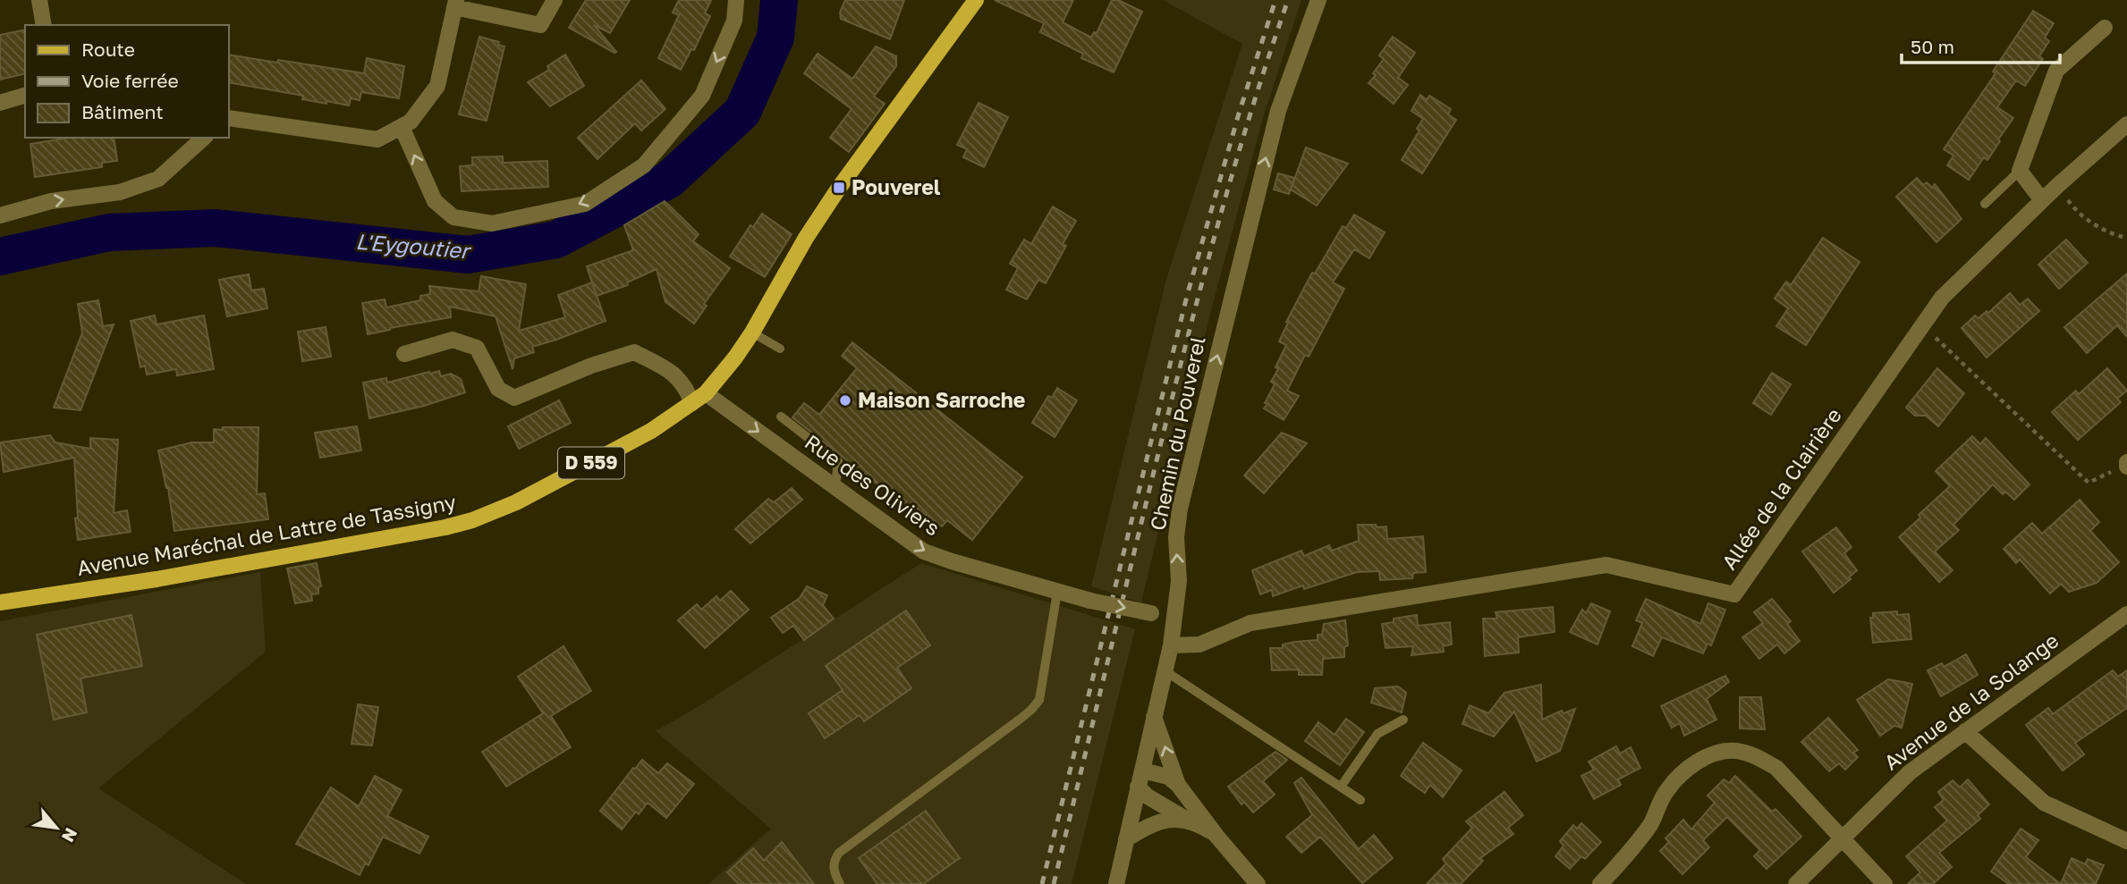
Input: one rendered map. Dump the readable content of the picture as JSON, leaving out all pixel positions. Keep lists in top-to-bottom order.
{
  "streets": {
    "main road": ["D 559", "Avenue Maréchal de Lattre de Tassigny"],
    "street": [
      "Chemin du Pouverel",
      "Rue des Oliviers",
      "Allée de la Clairière",
      "Avenue de la Solange"
    ]
  },
  "crossings": [
    ["Chemin du Pouverel", "Rue des Oliviers"],
    ["Chemin du Pouverel", "Allée de la Clairière"],
    ["Rue des Oliviers", "Avenue Maréchal de Lattre de Tassigny"]
  ],
  "one_way": ["Chemin du Pouverel", "Rue des Oliviers"],
  "water": ["L'Eygoutier"],
  "places": {
    "transit": ["Pouverel"],
    "other": ["Maison Sarroche"]
  },
  "legend": ["Route", "Voie ferrée", "Bâtiment"],
  "scale_bar": "50 m",
  "north": "bottom right"
}
